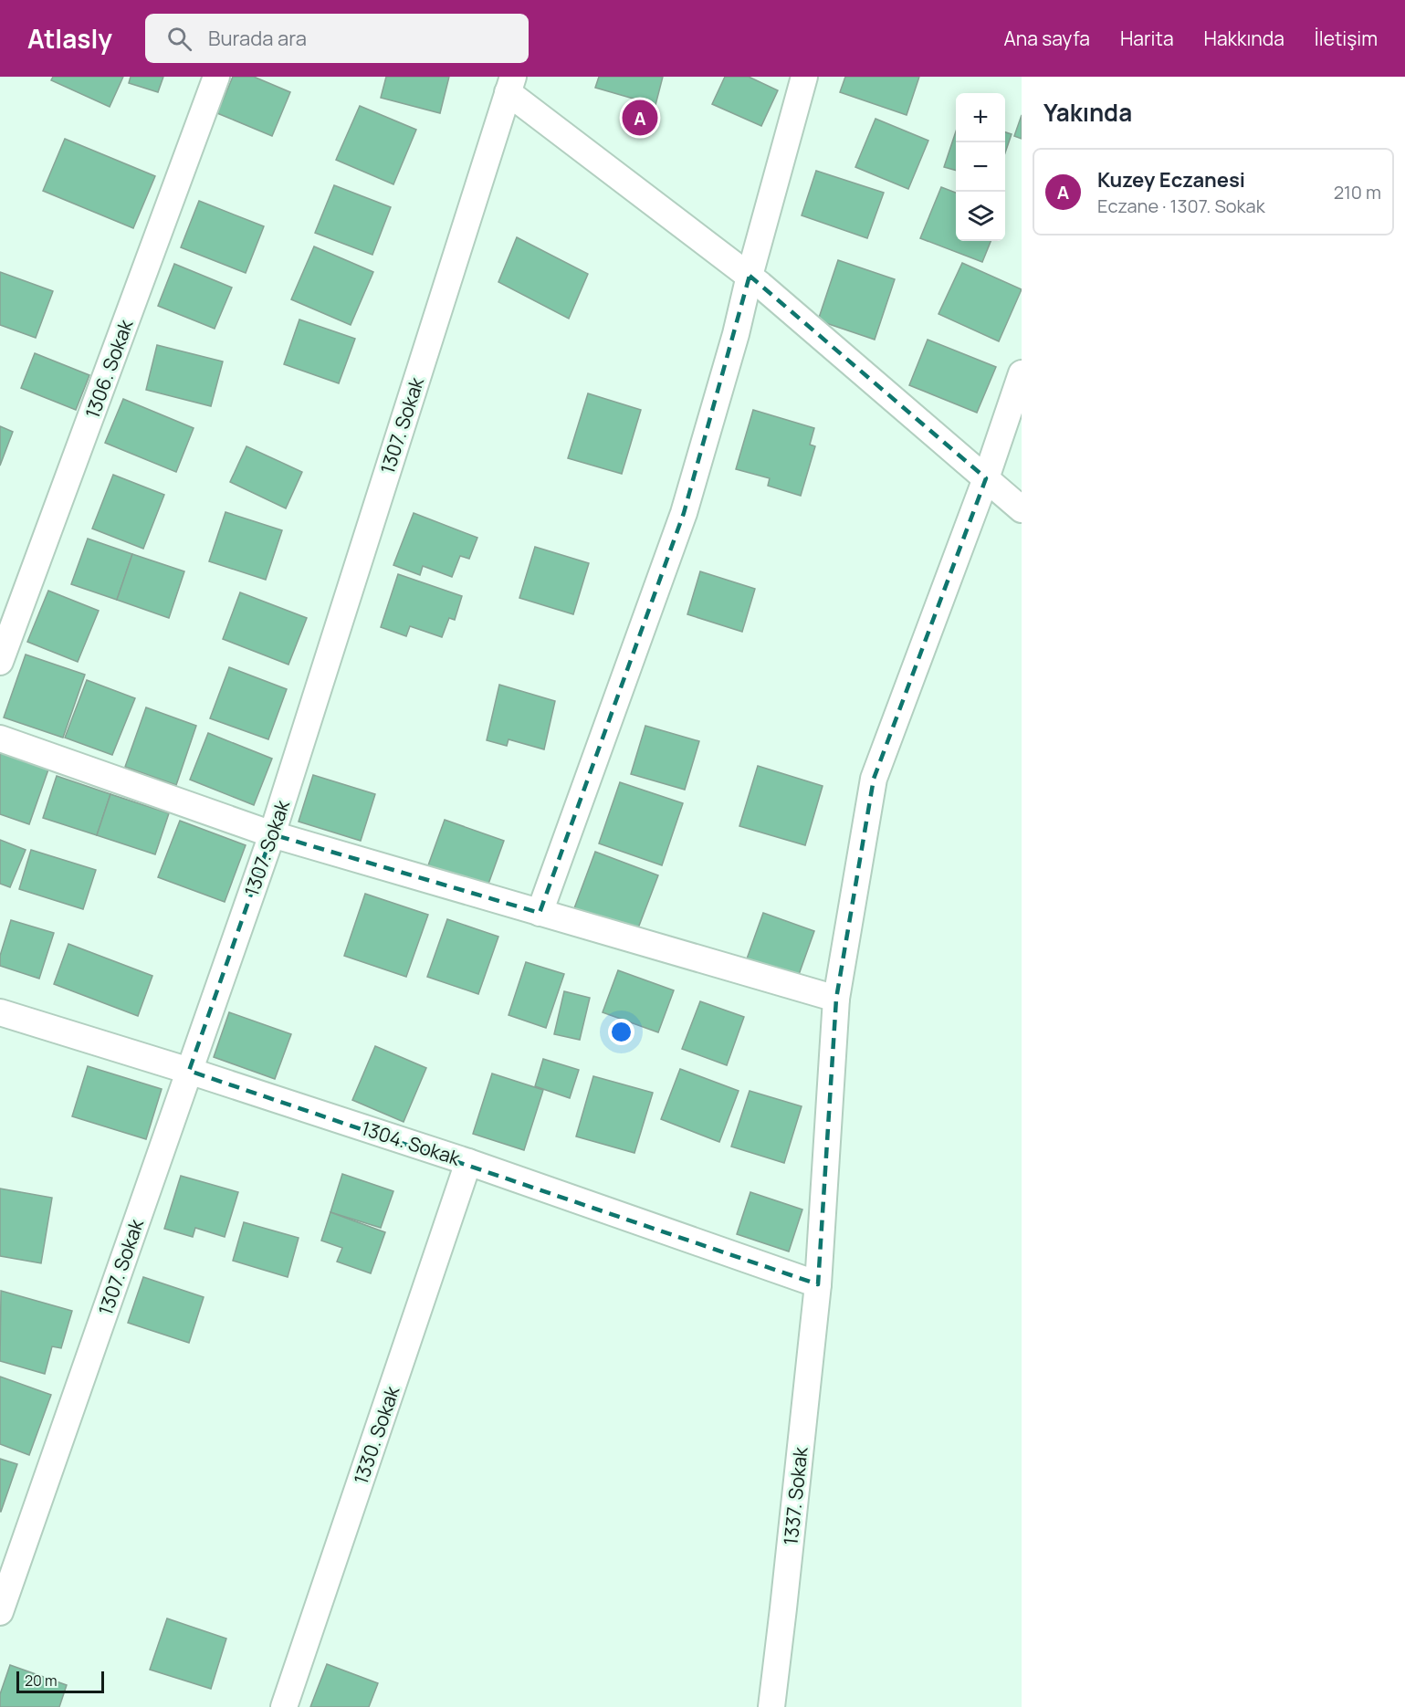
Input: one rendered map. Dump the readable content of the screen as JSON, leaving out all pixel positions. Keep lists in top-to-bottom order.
{
  "streets": {
    "street": [
      "1306. Sokak",
      "1307. Sokak",
      "1304. Sokak",
      "1330. Sokak",
      "1337. Sokak"
    ]
  },
  "crossings": [
    ["1307. Sokak", "1304. Sokak"],
    ["1304. Sokak", "1330. Sokak"],
    ["1304. Sokak", "1337. Sokak"]
  ],
  "scale_bar": "20 m",
  "page": {
    "header": "Atlasly",
    "search": "Burada ara",
    "nav": [
      "Ana sayfa",
      "Harita",
      "Hakkında",
      "İletişim"
    ],
    "heading": "Yakında",
    "map_buttons": ["+", "−"],
    "pins": "A",
    "list": [
      {
        "mark": "A",
        "name": "Kuzey Eczanesi",
        "note": "Eczane · 1307. Sokak",
        "value": "210 m"
      }
    ],
    "scale": "20 m"
  }
}
